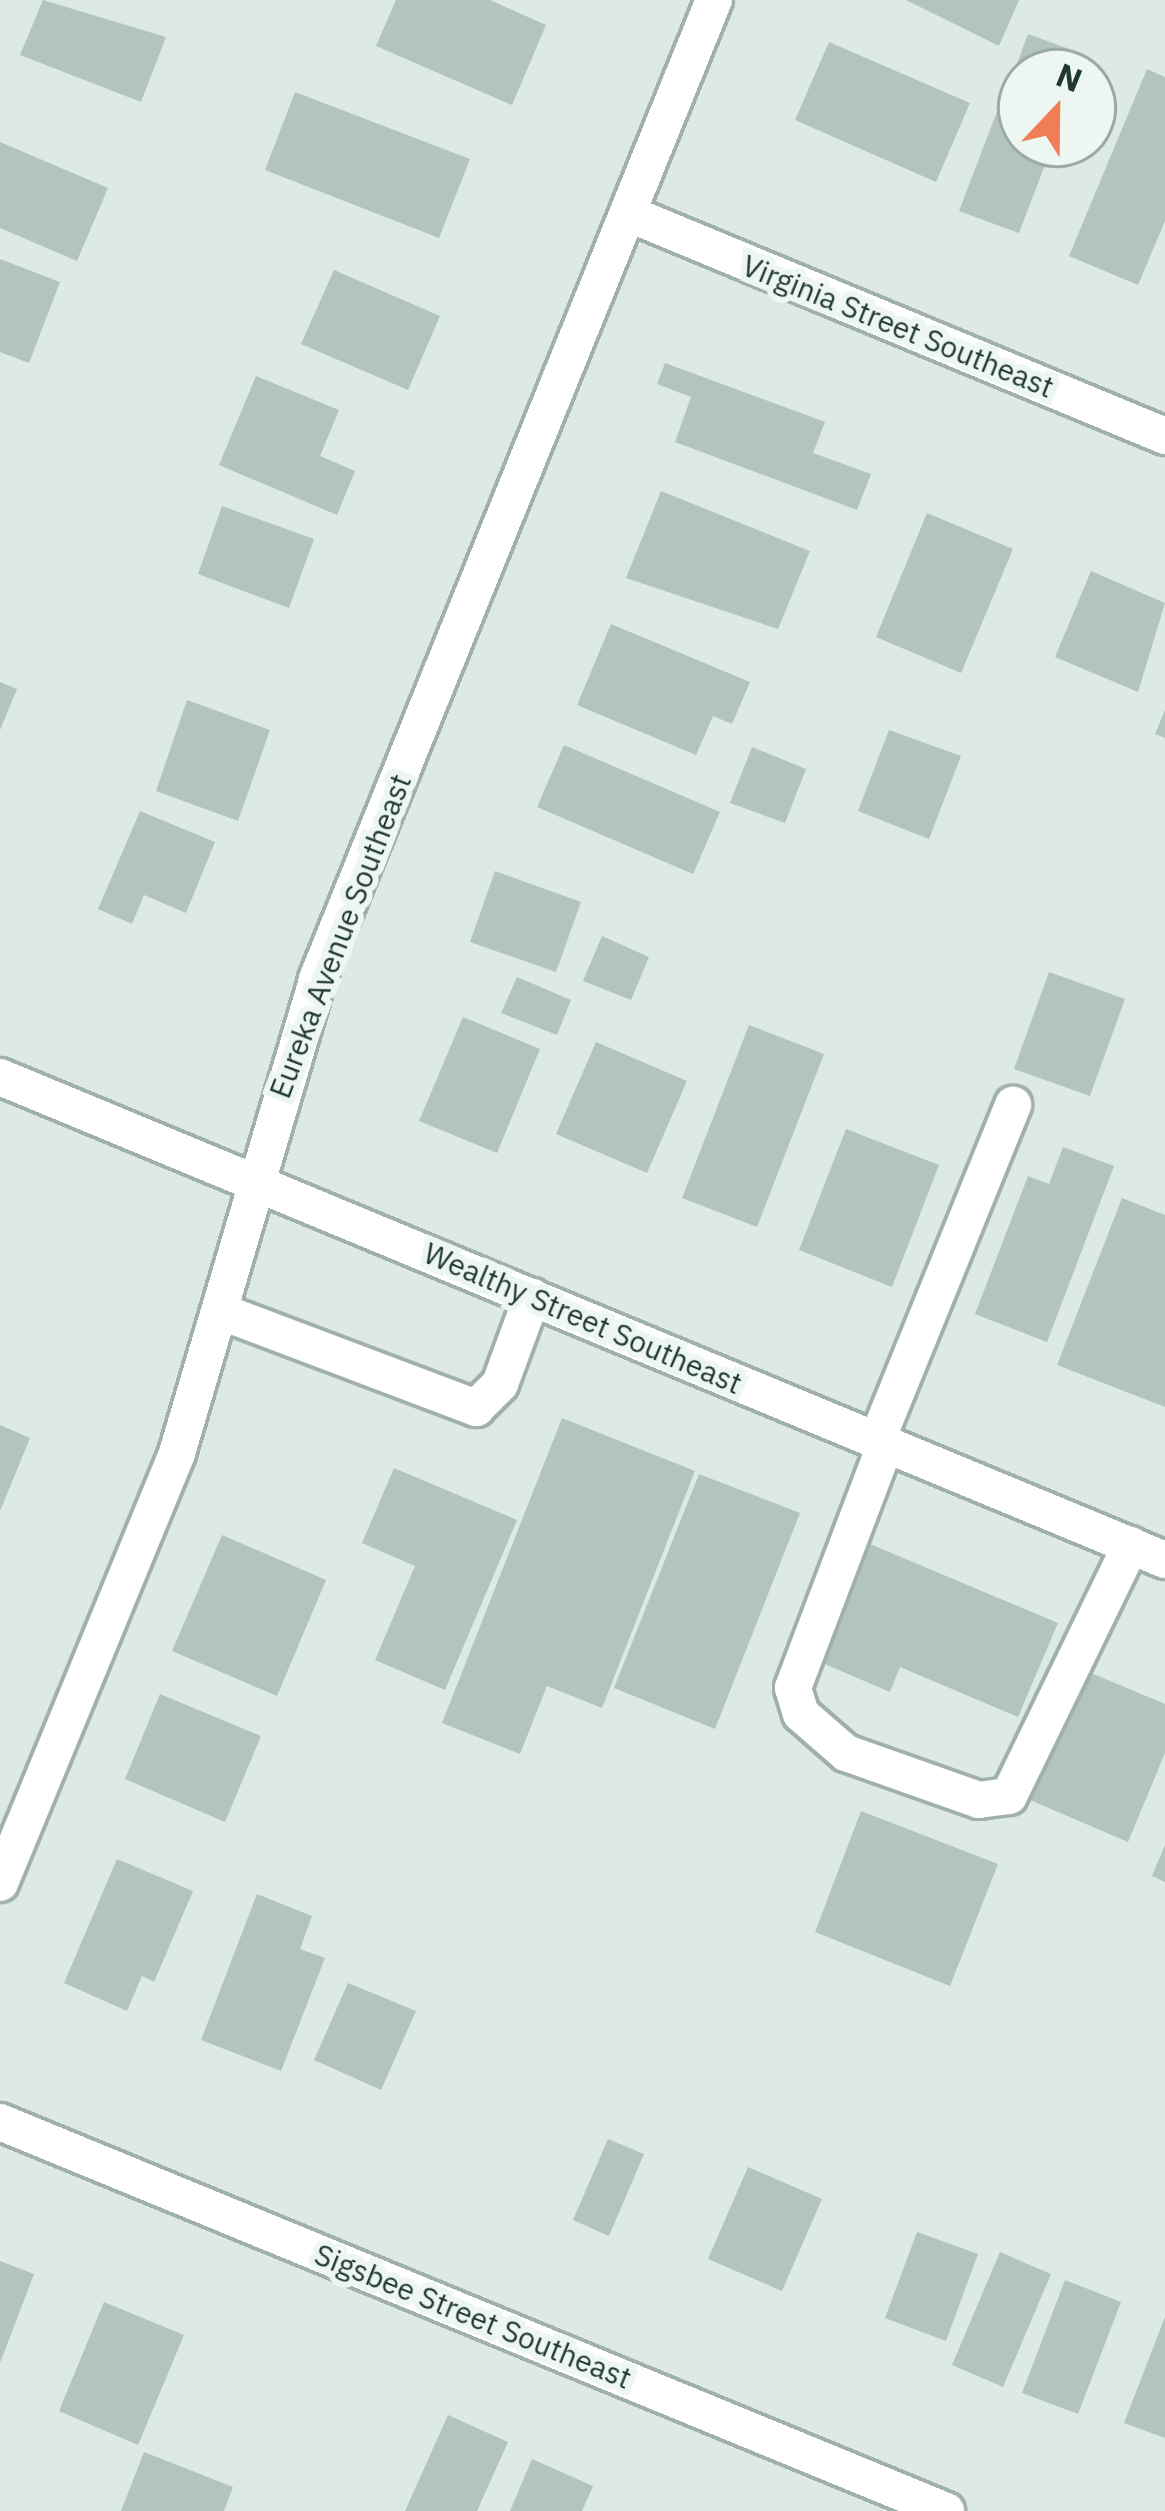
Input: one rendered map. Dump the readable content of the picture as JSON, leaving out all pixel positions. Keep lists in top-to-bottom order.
{
  "streets": {
    "street": [
      "Virginia Street Southeast",
      "Eureka Avenue Southeast",
      "Wealthy Street Southeast",
      "Sigsbee Street Southeast"
    ]
  },
  "crossings": [
    ["Virginia Street Southeast", "Eureka Avenue Southeast"],
    ["Eureka Avenue Southeast", "Wealthy Street Southeast"]
  ],
  "north": "top"
}
